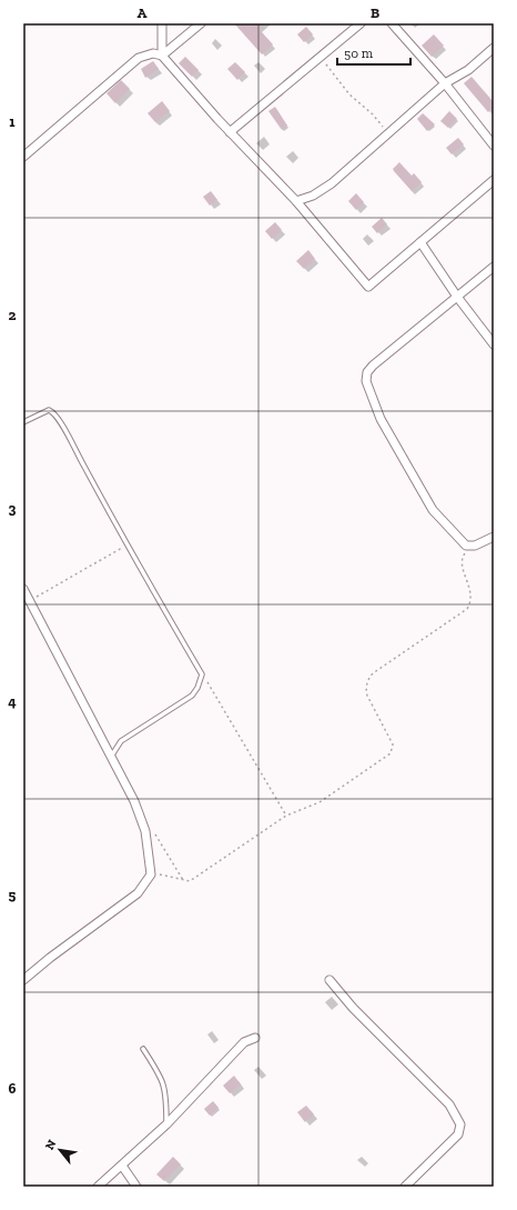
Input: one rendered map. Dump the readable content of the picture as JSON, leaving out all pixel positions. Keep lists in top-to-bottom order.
{
  "scale_bar": "50 m",
  "north": "top left",
  "grid": {
    "columns": ["A", "B"],
    "rows": [
      "1",
      "2",
      "3",
      "4",
      "5",
      "6"
    ]
  }
}
